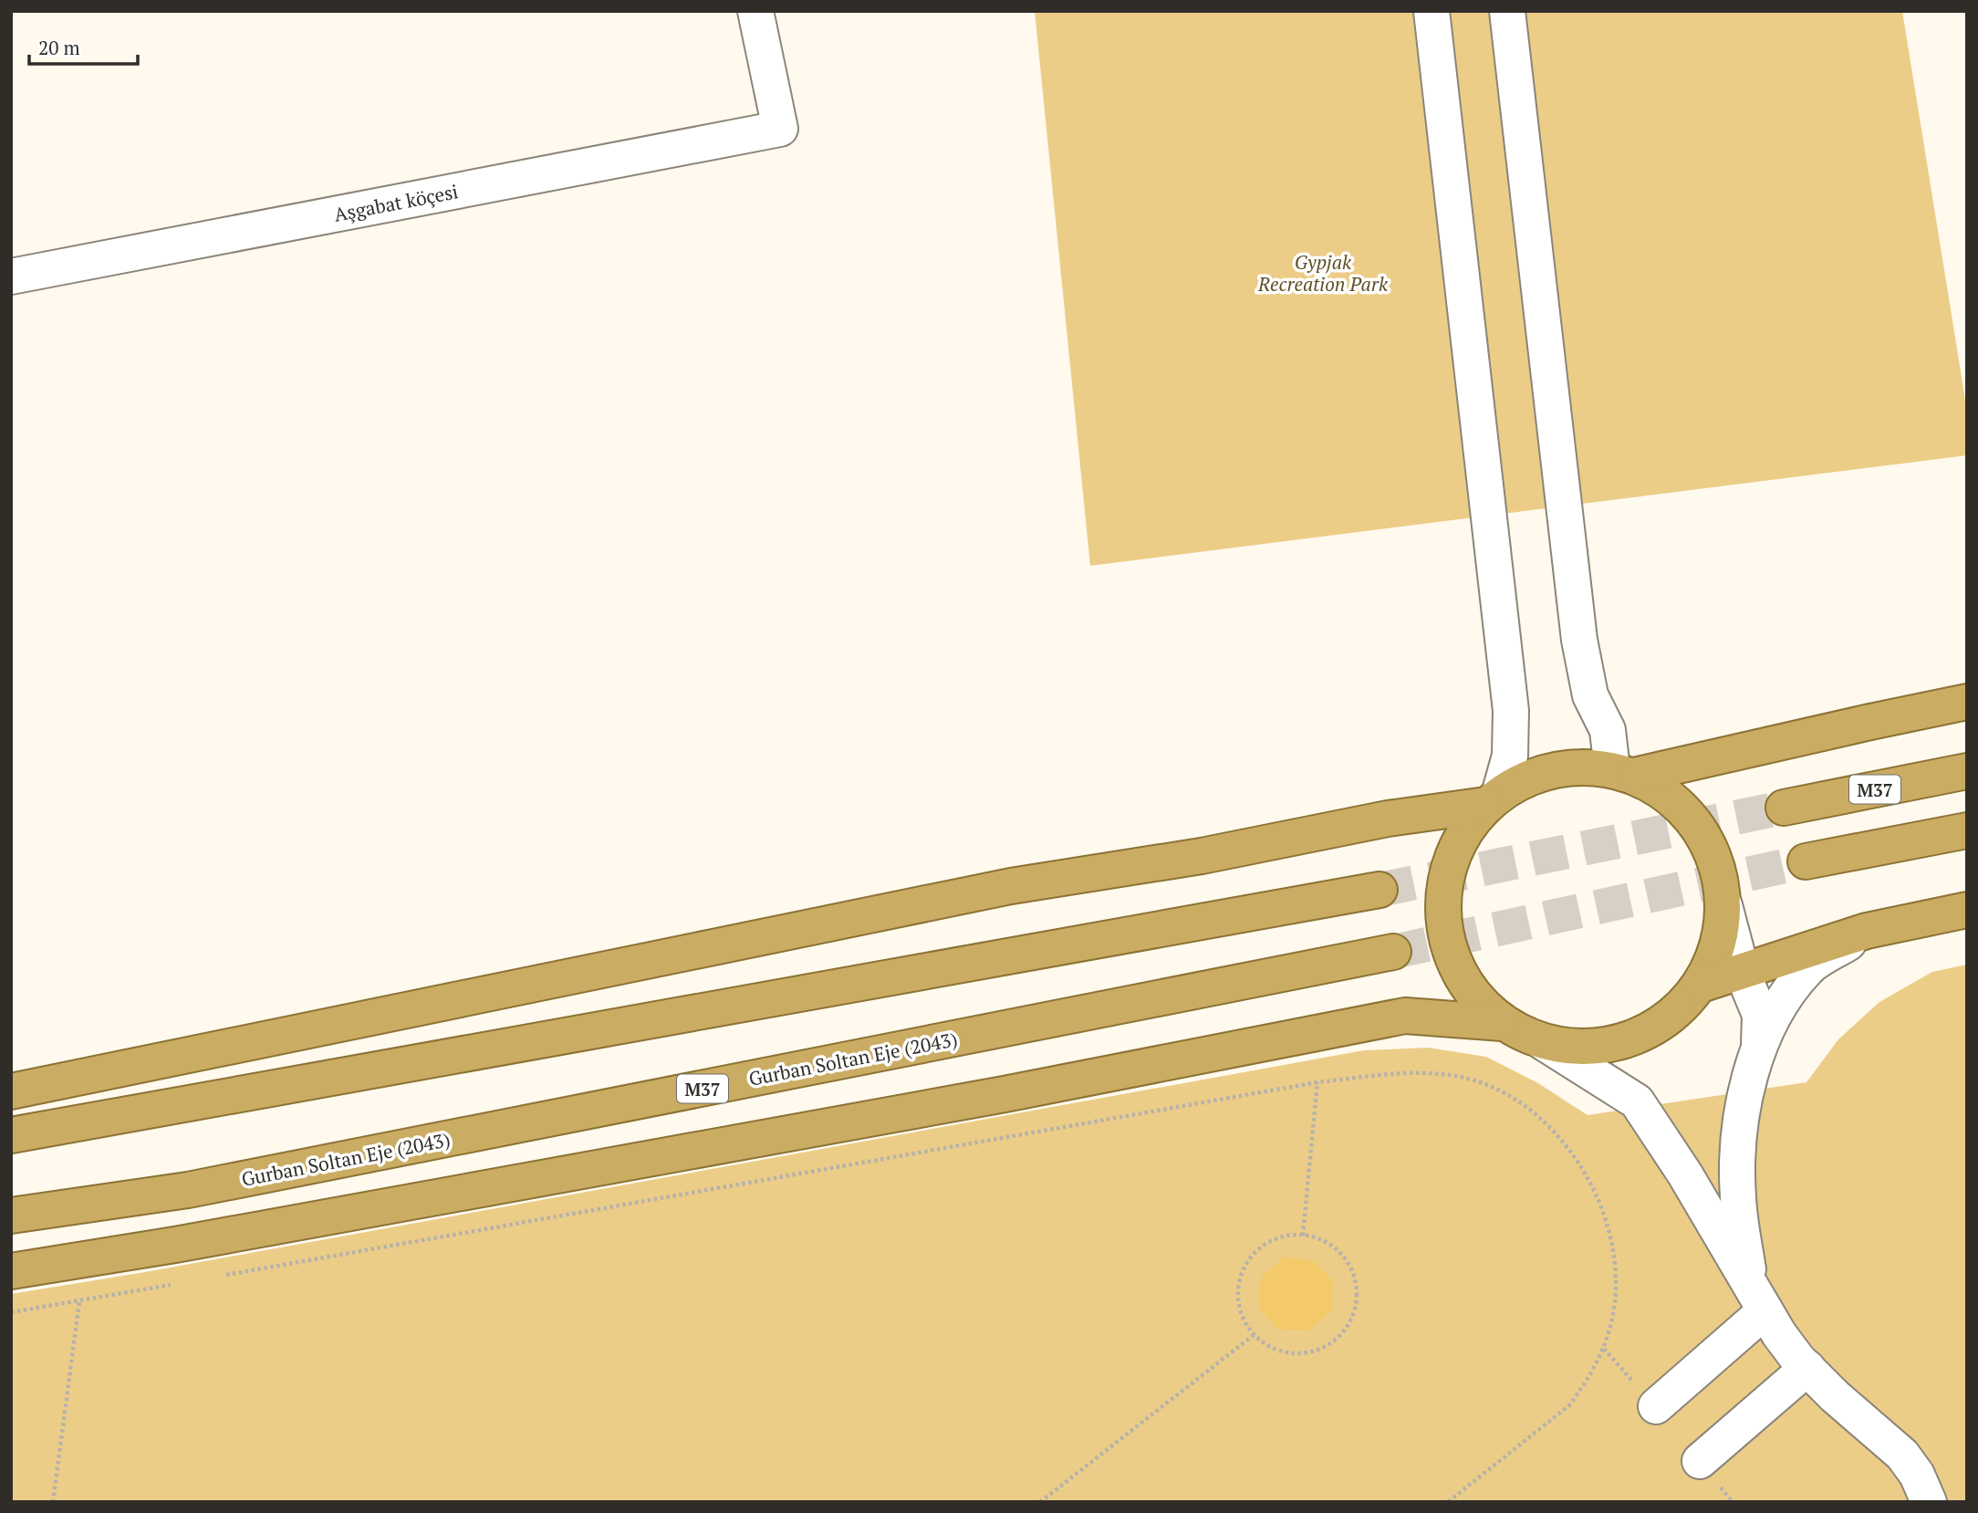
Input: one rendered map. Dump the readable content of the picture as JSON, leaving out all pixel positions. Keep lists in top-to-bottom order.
{
  "streets": {
    "highway": ["M37", "Gurban Soltan Eje (2043)"],
    "street": ["Aşgabat köçesi"]
  },
  "parks": ["Gypjak Recreation Park"],
  "scale_bar": "20 m"
}
